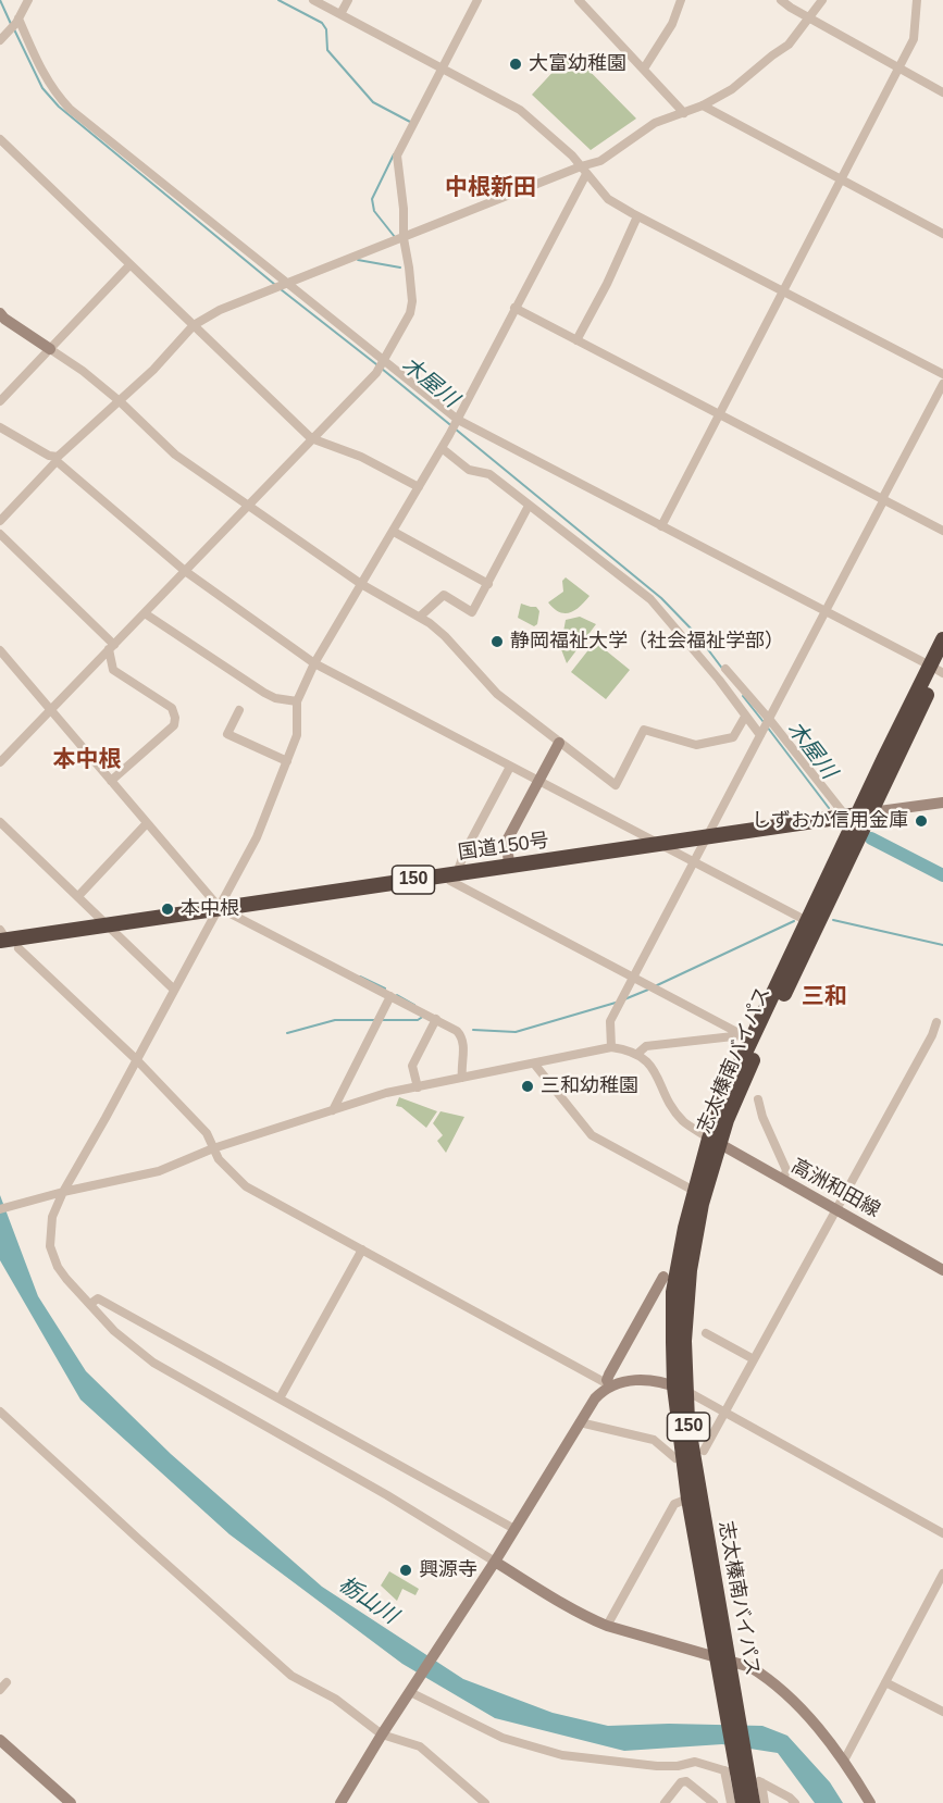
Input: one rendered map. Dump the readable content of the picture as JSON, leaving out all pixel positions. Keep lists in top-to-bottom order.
{
  "streets": {
    "highway": ["国道150号", "150", "志太榛南バイパス"],
    "street": ["高洲和田線"]
  },
  "crossings": [
    ["国道150号", "150"],
    ["国道150号", "志太榛南バイパス"],
    ["150", "志太榛南バイパス"],
    ["志太榛南バイパス", "高洲和田線"]
  ],
  "districts": ["中根新田", "本中根", "三和"],
  "water": ["木屋川", "栃山川"],
  "places": [
    "大富幼稚園",
    "静岡福祉大学（社会福祉学部）",
    "しずおか信用金庫",
    "本中根",
    "三和幼稚園",
    "興源寺"
  ]
}
